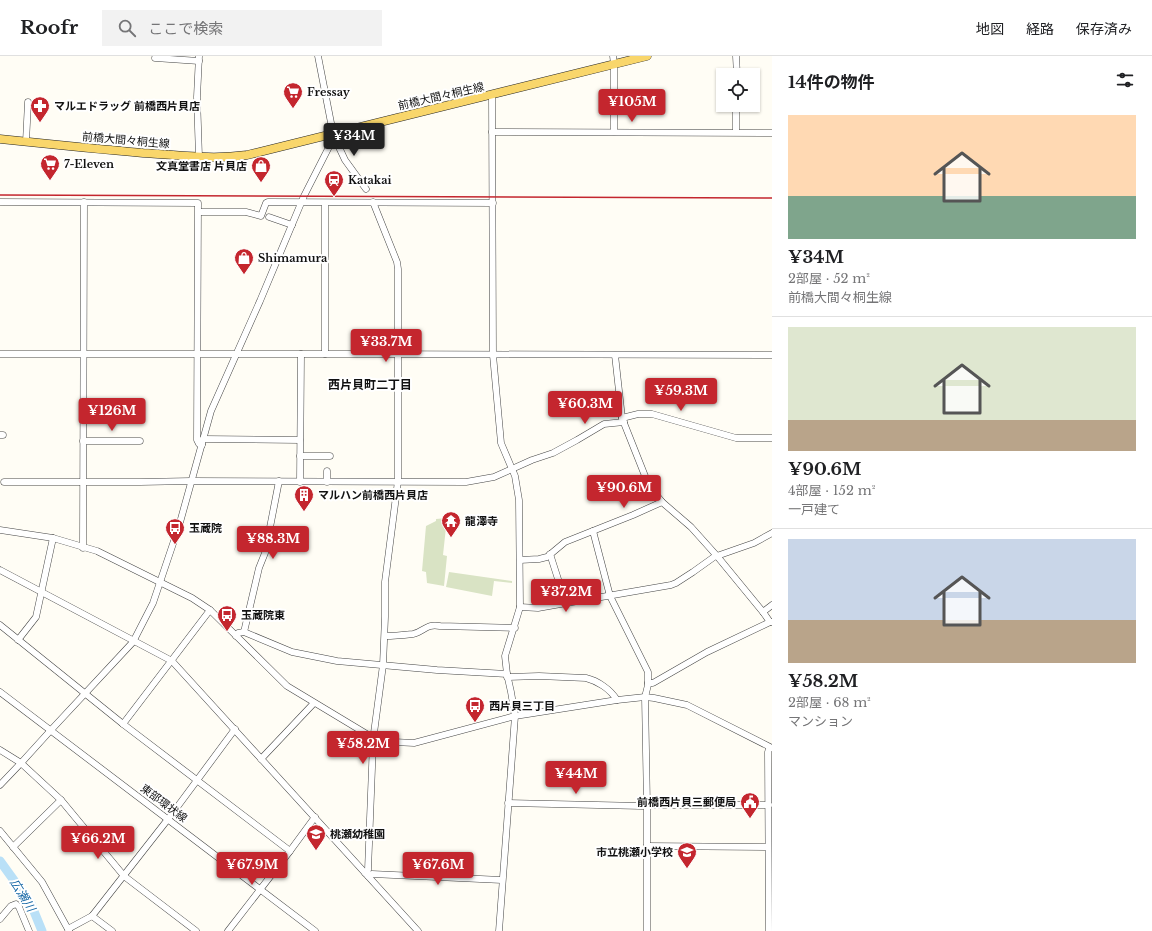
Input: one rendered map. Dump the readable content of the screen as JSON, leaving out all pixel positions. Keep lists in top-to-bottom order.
{
  "streets": {
    "main road": ["前橋大間々桐生線"],
    "street": ["東部環状線"]
  },
  "districts": ["西片貝町二丁目"],
  "water": ["広瀬川"],
  "places": {
    "supermarket": ["Fressay", "7-Eleven"],
    "pharmacy": ["マルエドラッグ 前橋西片貝店"],
    "shop": ["文真堂書店 片貝店", "Shimamura"],
    "station": ["Katakai"],
    "building": ["マルハン前橋西片貝店"],
    "temple": ["龍澤寺"],
    "bus stop": ["玉蔵院", "玉蔵院東", "西片貝三丁目"],
    "public building": ["前橋西片貝三郵便局"],
    "school or university": ["桃瀬幼稚園", "市立桃瀬小学校"]
  },
  "page": {
    "header": "Roofr",
    "search": "ここで検索",
    "nav": ["地図", "経路", "保存済み"],
    "heading": "14件の物件",
    "price": [
      "¥105M",
      "¥34M",
      "¥33.7M",
      "¥59.3M",
      "¥60.3M",
      "¥126M",
      "¥90.6M",
      "¥88.3M",
      "¥37.2M",
      "¥58.2M",
      "¥44M",
      "¥66.2M",
      "¥67.9M",
      "¥67.6M"
    ],
    "list": [
      {
        "name": "¥34M",
        "note": "2部屋 · 52 m² · 前橋大間々桐生線"
      },
      {
        "name": "¥90.6M",
        "note": "4部屋 · 152 m² · 一戸建て"
      },
      {
        "name": "¥58.2M",
        "note": "2部屋 · 68 m² · マンション"
      }
    ]
  }
}
